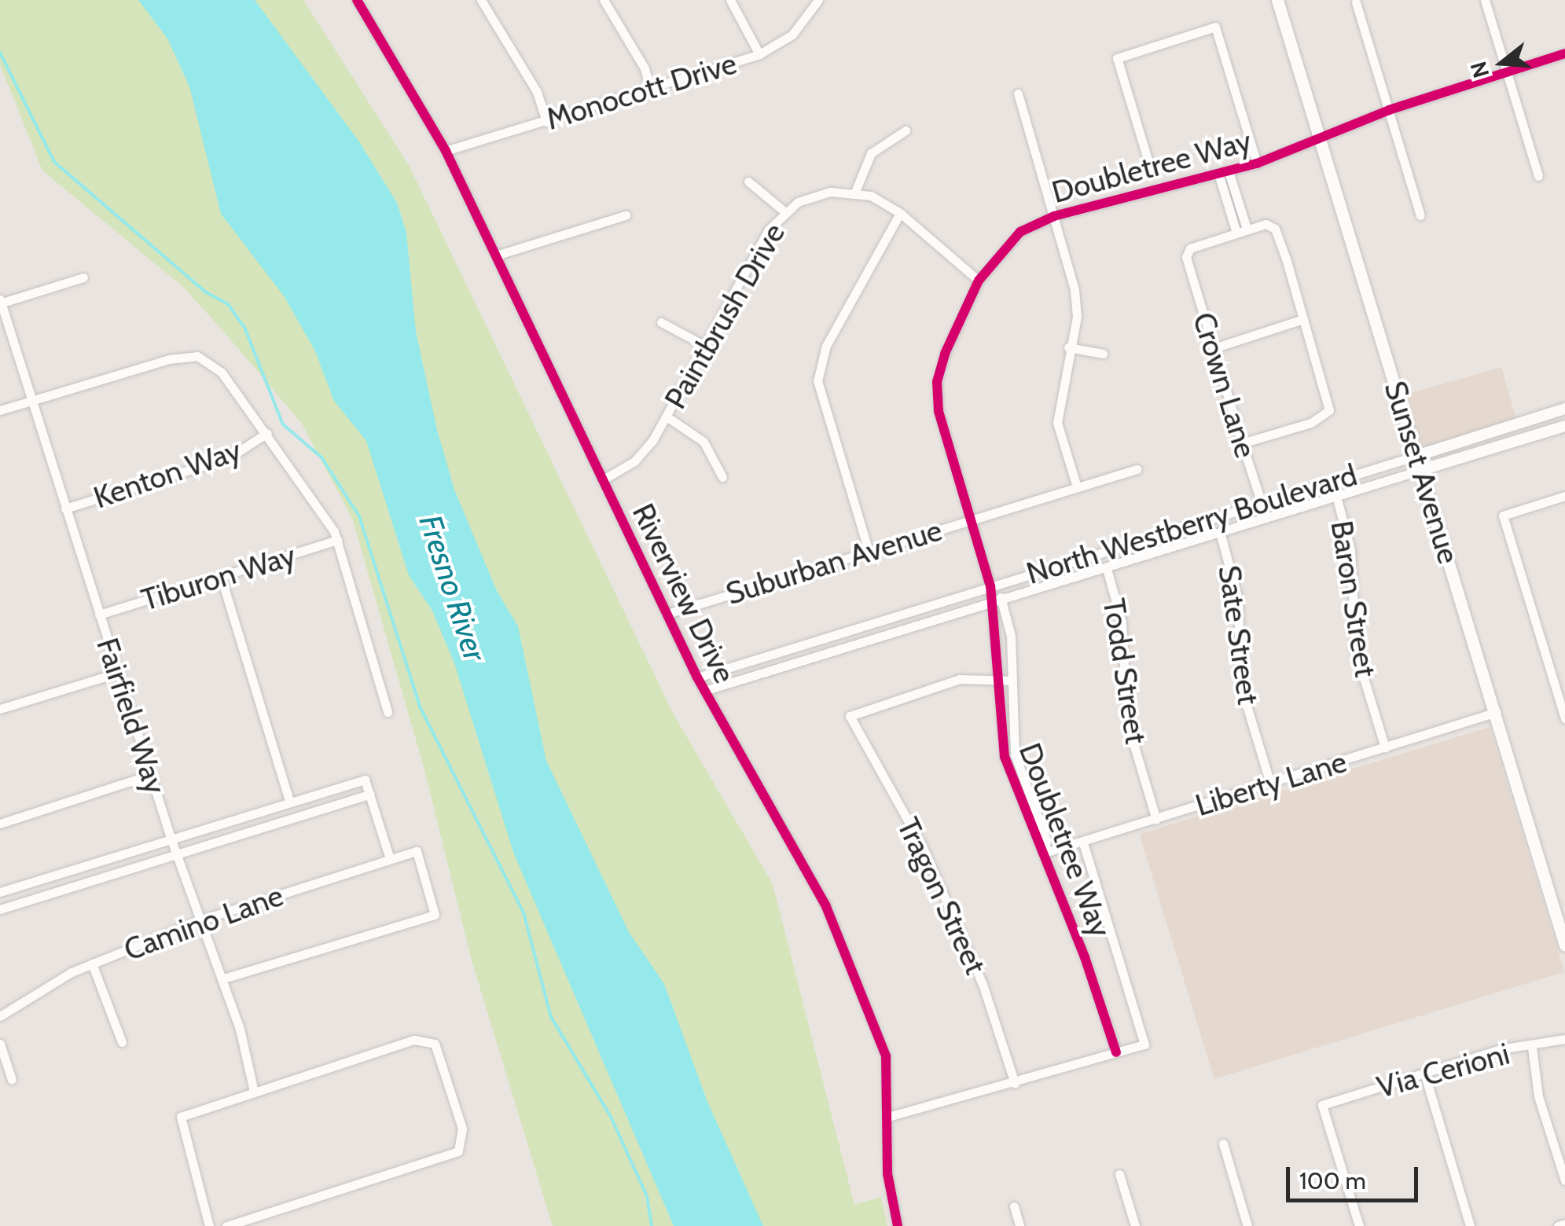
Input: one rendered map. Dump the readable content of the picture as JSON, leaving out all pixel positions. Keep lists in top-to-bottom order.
{
  "streets": {
    "main road": ["Sunset Avenue"],
    "street": [
      "Monocott Drive",
      "Doubletree Way",
      "Paintbrush Drive",
      "Crown Lane",
      "Kenton Way",
      "North Westberry Boulevard",
      "Suburban Avenue",
      "Tiburon Way",
      "Riverview Drive",
      "Baron Street",
      "Sate Street",
      "Todd Street",
      "Fairfield Way",
      "Liberty Lane",
      "Tragon Street",
      "Camino Lane",
      "Via Cerioni"
    ]
  },
  "crossings": [
    ["Monocott Drive", "Riverview Drive"],
    ["Doubletree Way", "Sunset Avenue"],
    ["Doubletree Way", "North Westberry Boulevard"],
    ["Doubletree Way", "Suburban Avenue"],
    ["Doubletree Way", "Liberty Lane"],
    ["Doubletree Way", "Tragon Street"],
    ["Paintbrush Drive", "Riverview Drive"],
    ["Crown Lane", "North Westberry Boulevard"],
    ["Sunset Avenue", "North Westberry Boulevard"],
    ["Sunset Avenue", "Liberty Lane"],
    ["Kenton Way", "Fairfield Way"],
    ["North Westberry Boulevard", "Riverview Drive"],
    ["North Westberry Boulevard", "Baron Street"],
    ["North Westberry Boulevard", "Sate Street"],
    ["North Westberry Boulevard", "Todd Street"],
    ["Suburban Avenue", "Riverview Drive"],
    ["Tiburon Way", "Fairfield Way"],
    ["Baron Street", "Liberty Lane"],
    ["Sate Street", "Liberty Lane"],
    ["Todd Street", "Liberty Lane"],
    ["Fairfield Way", "Camino Lane"]
  ],
  "water": ["Fresno River"],
  "scale_bar": "100 m",
  "north": "left"
}
